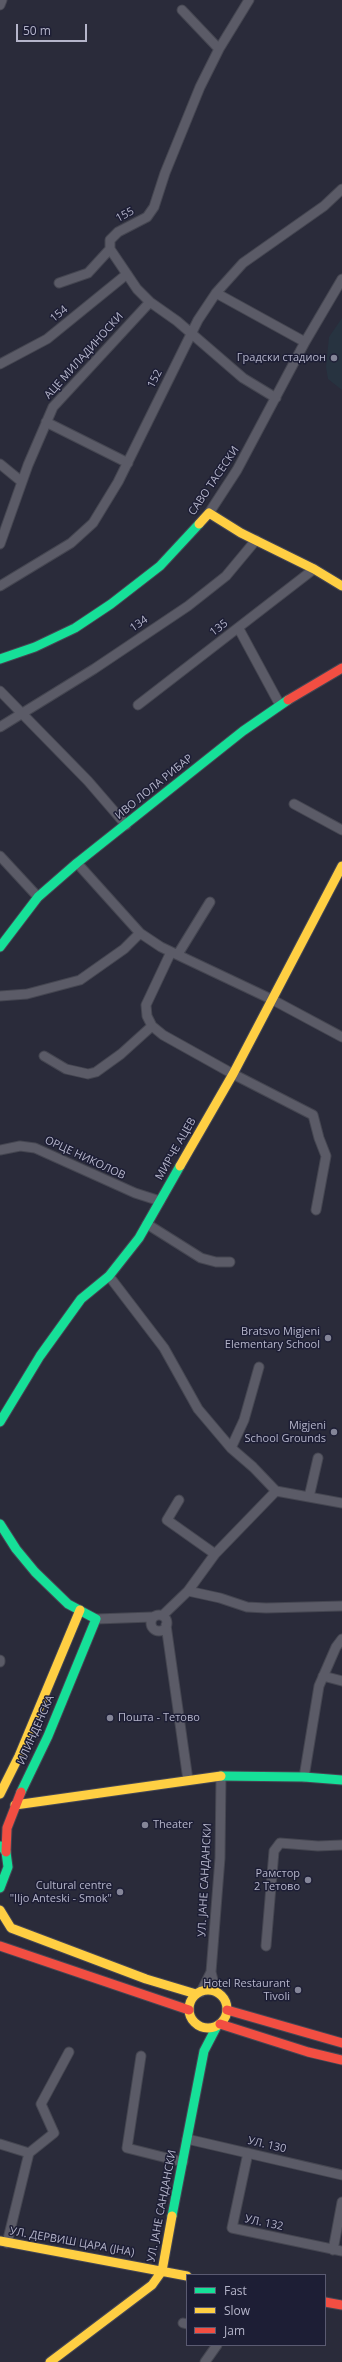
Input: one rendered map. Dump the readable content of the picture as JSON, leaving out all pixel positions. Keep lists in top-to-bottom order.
{
  "streets": {
    "street": [
      "155",
      "154",
      "АЦЕ МИЛАДИНОСКИ",
      "152",
      "САВО ТАСЕСКИ",
      "134",
      "135",
      "ИВО ЛОЛА РИБАР",
      "МИРЧЕ АЦЕВ",
      "ОРЦЕ НИКОЛОВ",
      "ИЛИНДЕНСКА",
      "УЛ. ЈАНЕ САНДАНСКИ",
      "УЛ. 130",
      "УЛ. 132",
      "УЛ. ДЕРВИШ ЦАРА (ЈНА)"
    ]
  },
  "crossings": [
    ["МИРЧЕ АЦЕВ", "ОРЦЕ НИКОЛОВ"],
    ["УЛ. ЈАНЕ САНДАНСКИ", "УЛ. 130"],
    ["УЛ. ЈАНЕ САНДАНСКИ", "УЛ. ДЕРВИШ ЦАРА (ЈНА)"],
    ["УЛ. 130", "УЛ. 132"]
  ],
  "places": [
    "Градски стадион",
    "Bratsvo Migjeni Elementary School",
    "Migjeni School Grounds",
    "Пошта - Тетово",
    "Theater",
    "Рамстор 2 Тетово",
    "Cultural centre \"Iljo Anteski - Smok\"",
    "Hotel Restaurant Tivoli"
  ],
  "legend": ["Fast", "Slow", "Jam"],
  "scale_bar": "50 m"
}
